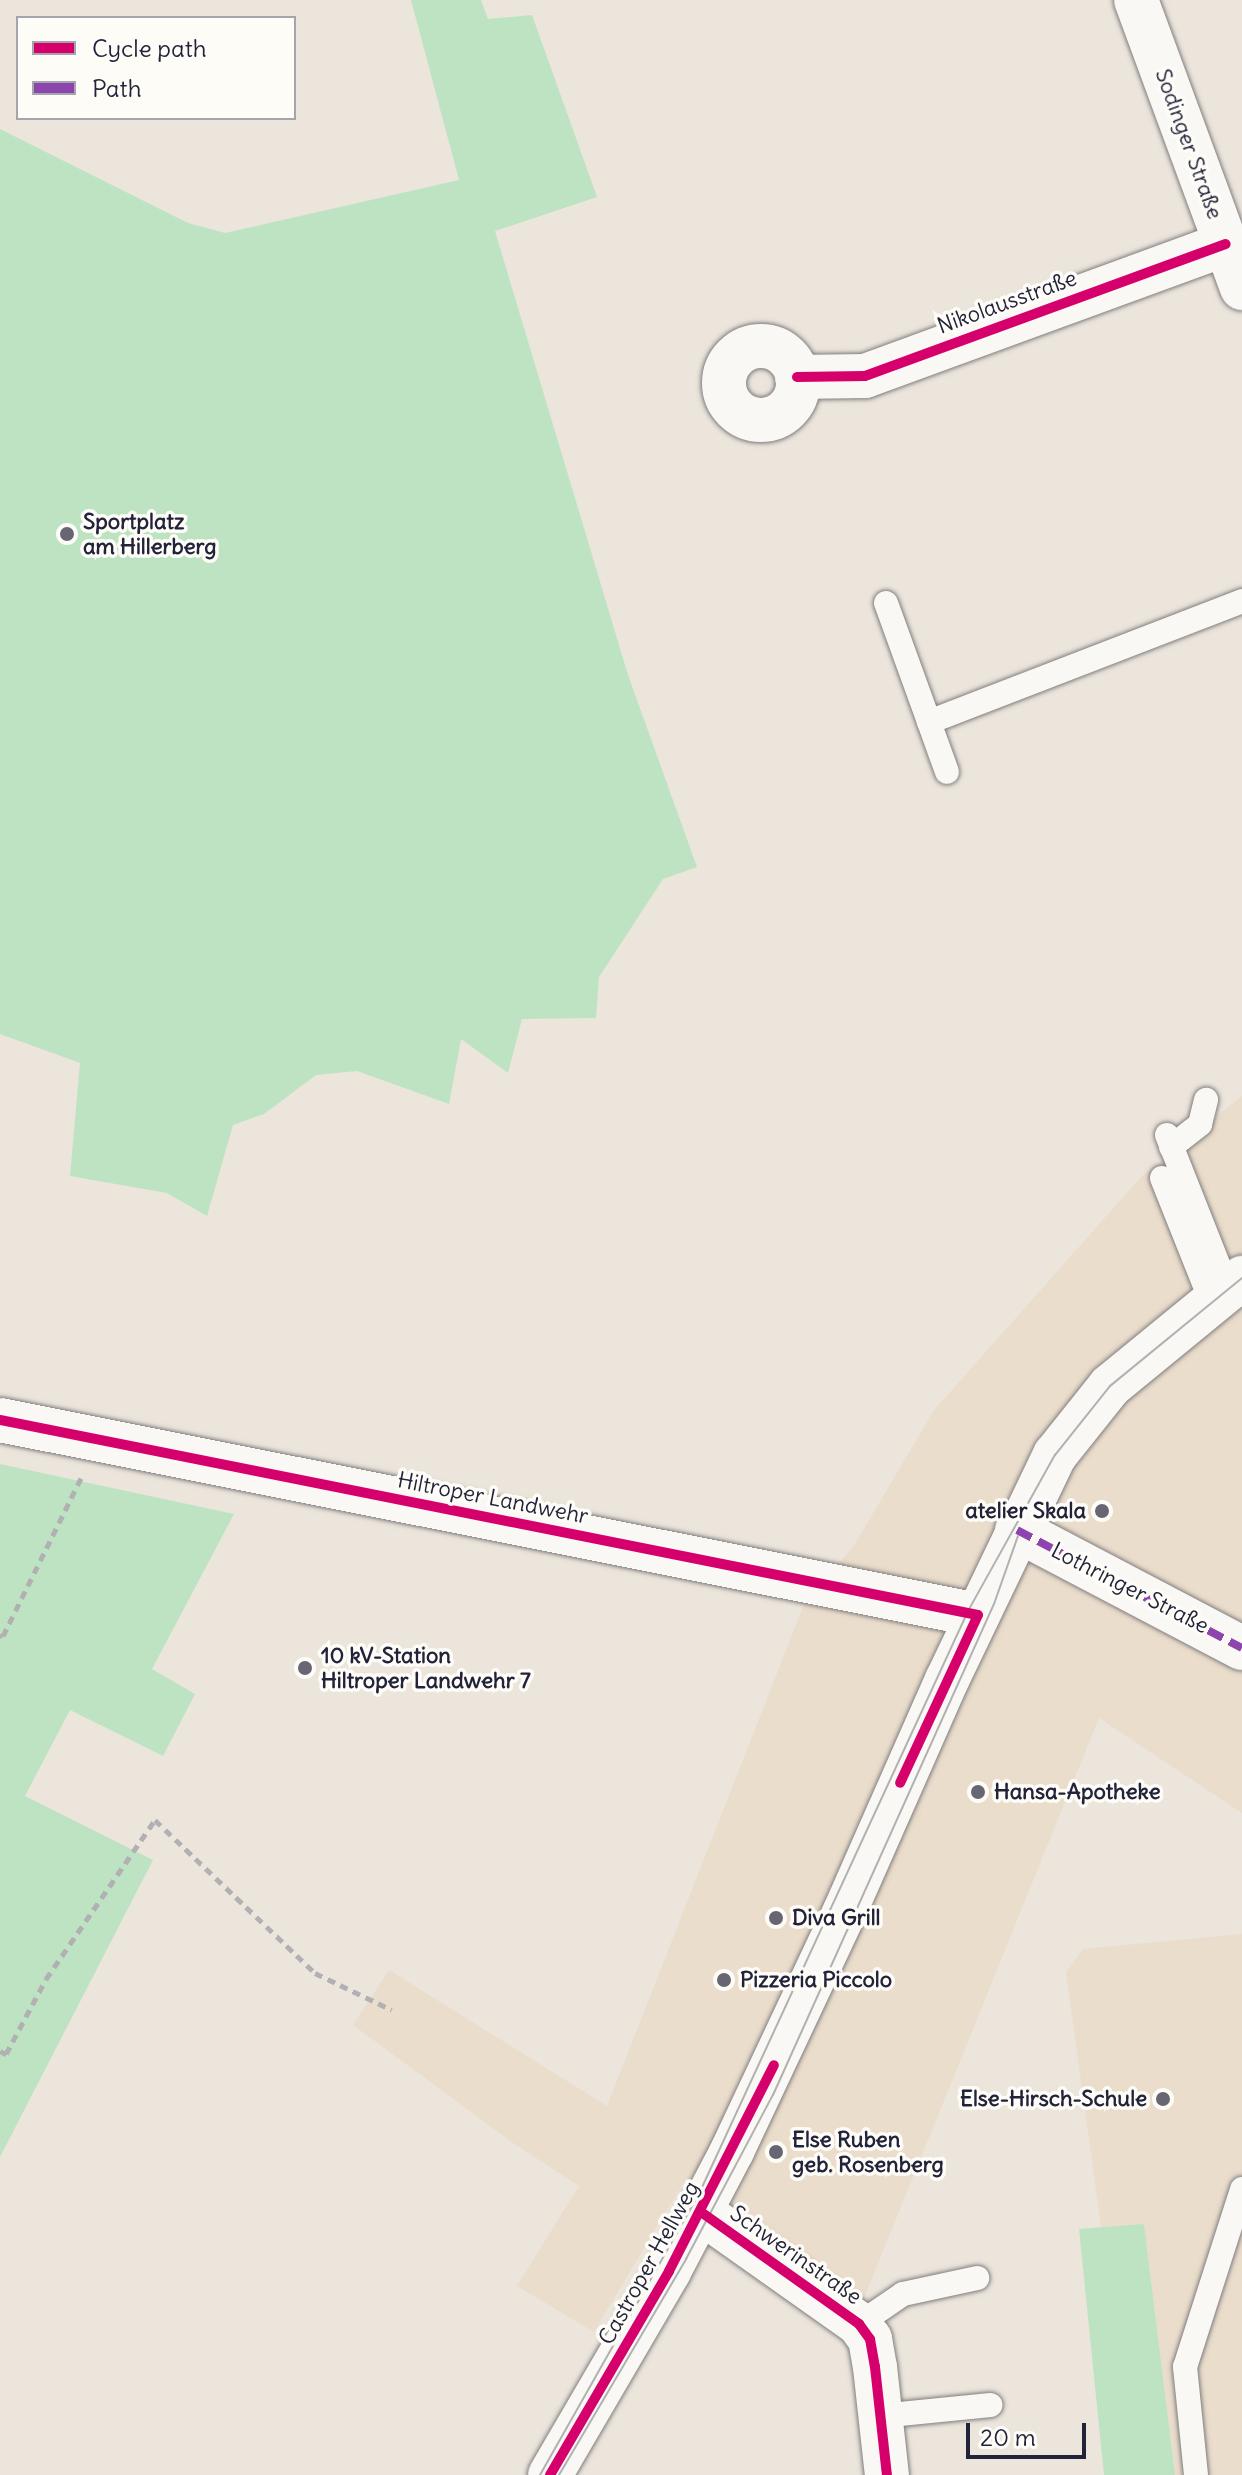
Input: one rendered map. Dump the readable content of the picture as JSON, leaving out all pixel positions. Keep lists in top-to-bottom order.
{
  "streets": {
    "street": [
      "Sodinger Straße",
      "Nikolausstraße",
      "Hiltroper Landwehr",
      "Lothringer Straße",
      "Schwerinstraße",
      "Castroper Hellweg"
    ]
  },
  "crossings": [
    ["Sodinger Straße", "Nikolausstraße"],
    ["Hiltroper Landwehr", "Castroper Hellweg"],
    ["Lothringer Straße", "Castroper Hellweg"],
    ["Schwerinstraße", "Castroper Hellweg"]
  ],
  "places": [
    "Sportplatz am Hillerberg",
    "atelier Skala",
    "10 kV-Station Hiltroper Landwehr 7",
    "Hansa-Apotheke",
    "Diva Grill",
    "Pizzeria Piccolo",
    "Else-Hirsch-Schule",
    "Else Ruben geb. Rosenberg"
  ],
  "legend": ["Cycle path", "Path"],
  "scale_bar": "20 m"
}
